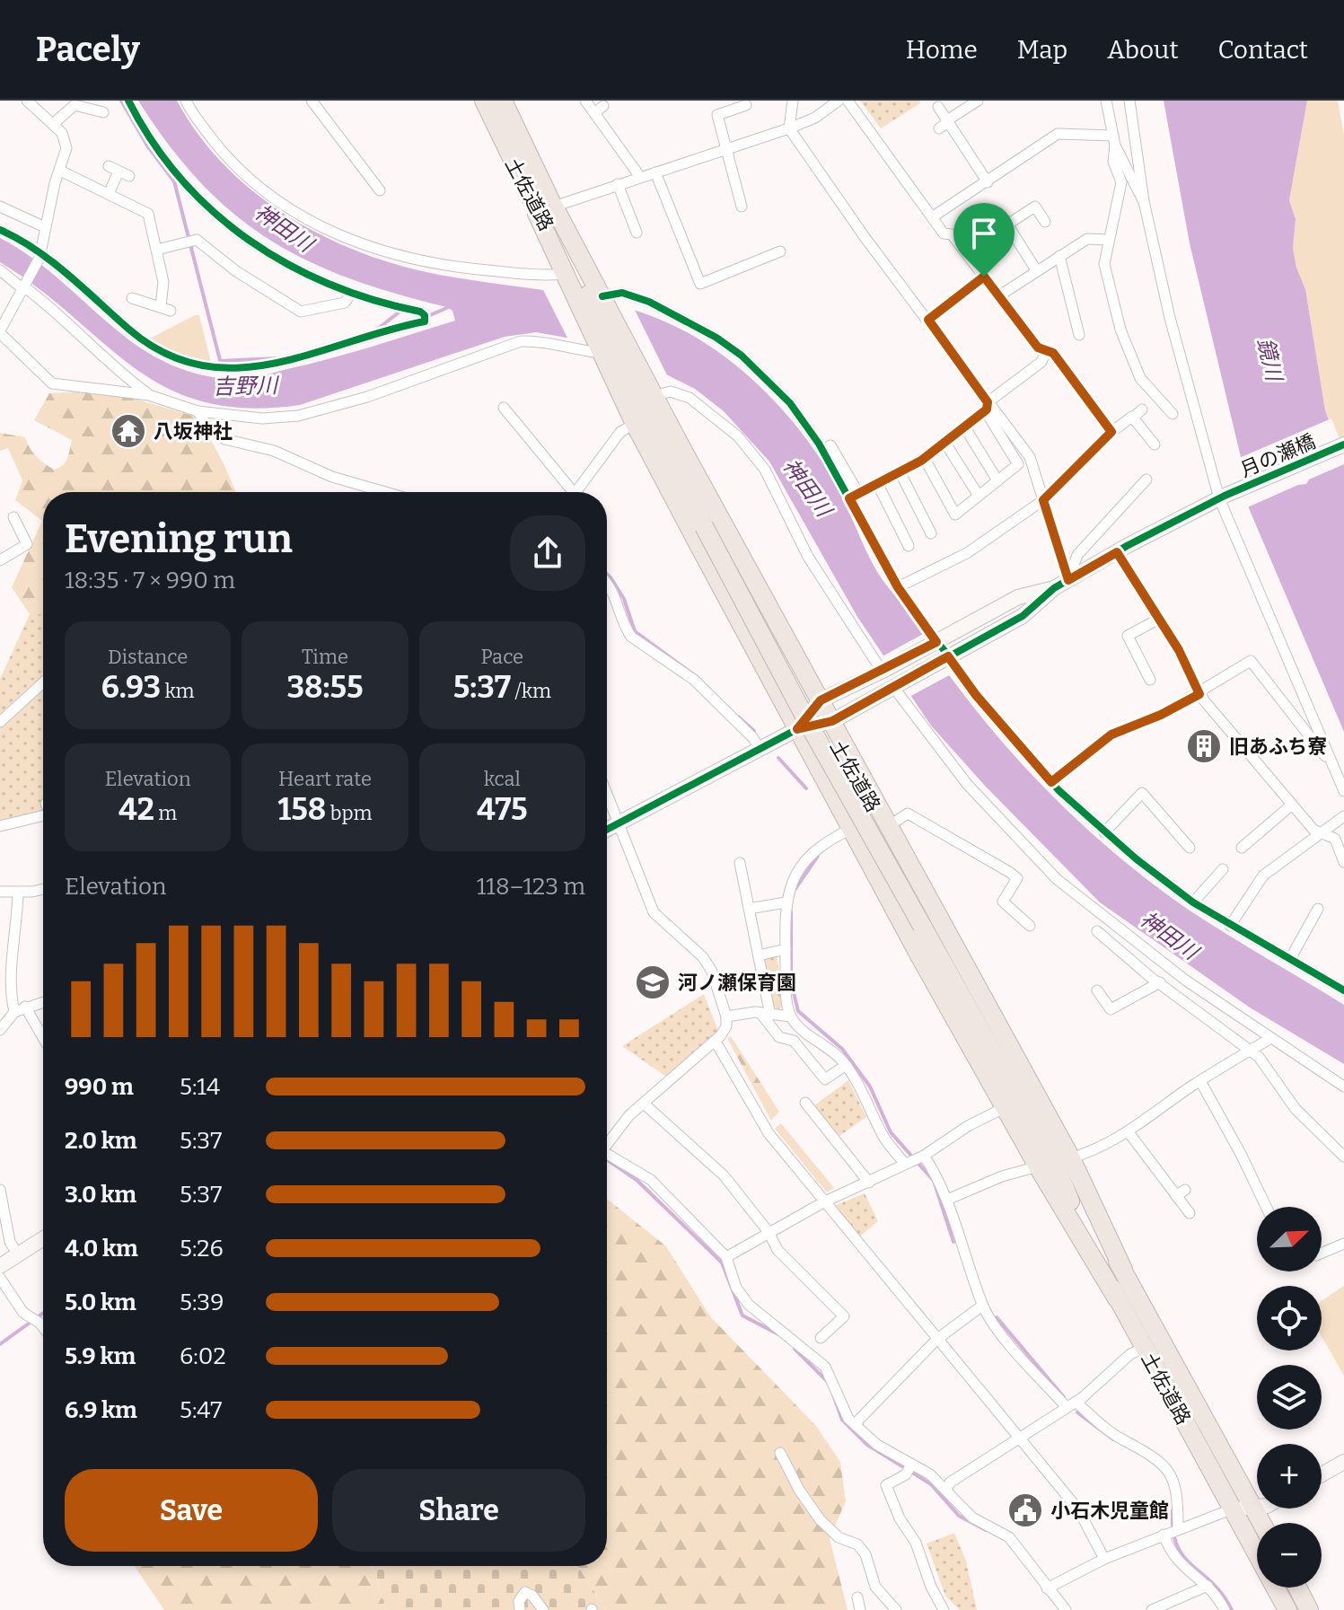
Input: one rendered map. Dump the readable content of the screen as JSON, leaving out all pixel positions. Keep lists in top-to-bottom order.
{
  "streets": {
    "highway": ["土佐道路"],
    "street": ["月の瀬橋"]
  },
  "water": ["神田川", "鏡川", "吉野川"],
  "places": {
    "temple": ["八坂神社"],
    "building": ["旧あふち寮"],
    "school or university": ["河ノ瀬保育園"],
    "public building": ["小石木児童館"]
  },
  "north": "top right",
  "page": {
    "header": "Pacely",
    "nav": [
      "Home",
      "Map",
      "About",
      "Contact"
    ],
    "heading": ["Evening run", "18:35 · 7 × 990 m"],
    "stats": [
      ["Distance", "6.93 km"],
      ["Time", "38:55"],
      ["Pace", "5:37 /km"],
      ["Elevation", "42 m"],
      ["Heart rate", "158 bpm"],
      ["kcal", "475"]
    ],
    "chart": ["Elevation", "118–123 m"],
    "list": [
      {
        "name": "990 m",
        "note": "5:14"
      },
      {
        "name": "2.0 km",
        "note": "5:37"
      },
      {
        "name": "3.0 km",
        "note": "5:37"
      },
      {
        "name": "4.0 km",
        "note": "5:26"
      },
      {
        "name": "5.0 km",
        "note": "5:39"
      },
      {
        "name": "5.9 km",
        "note": "6:02"
      },
      {
        "name": "6.9 km",
        "note": "5:47"
      }
    ],
    "map_buttons": ["+", "−"],
    "buttons": ["Save", "Share"]
  }
}
